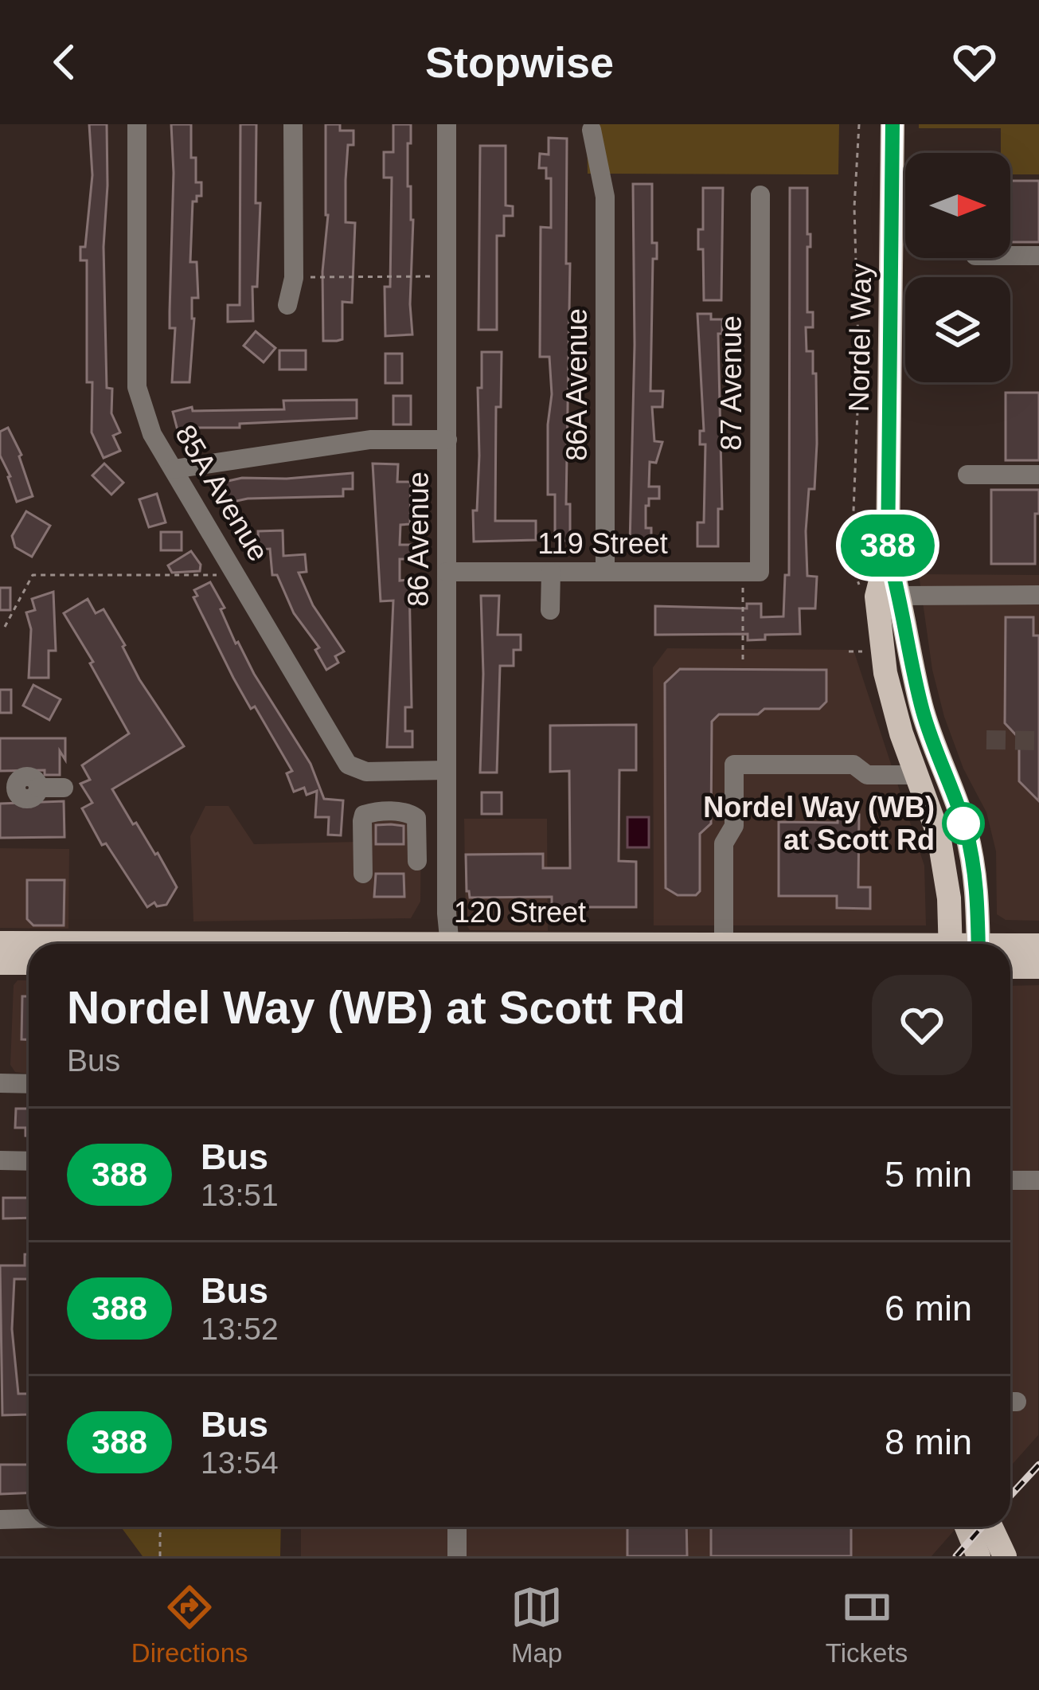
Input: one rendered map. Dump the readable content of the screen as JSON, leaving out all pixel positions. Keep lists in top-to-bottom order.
{
  "streets": {
    "main road": ["Nordel Way", "120 Street"],
    "street": [
      "87 Avenue",
      "86A Avenue",
      "85A Avenue",
      "86 Avenue",
      "119 Street"
    ]
  },
  "crossings": [
    ["87 Avenue", "119 Street"],
    ["86A Avenue", "119 Street"],
    ["85A Avenue", "86 Avenue"],
    ["86 Avenue", "119 Street"]
  ],
  "places": ["Nordel Way (WB) at Scott Rd"],
  "lines": ["bus line 388"],
  "north": "right",
  "page": {
    "header": "Stopwise",
    "on_map": "388",
    "heading": ["Nordel Way (WB) at Scott Rd", "Bus"],
    "list": [
      {
        "mark": "388",
        "name": "Bus",
        "note": "13:51",
        "value": "5 min"
      },
      {
        "mark": "388",
        "name": "Bus",
        "note": "13:52",
        "value": "6 min"
      },
      {
        "mark": "388",
        "name": "Bus",
        "note": "13:54",
        "value": "8 min"
      }
    ],
    "tabs": ["Directions", "Map", "Tickets"]
  }
}
